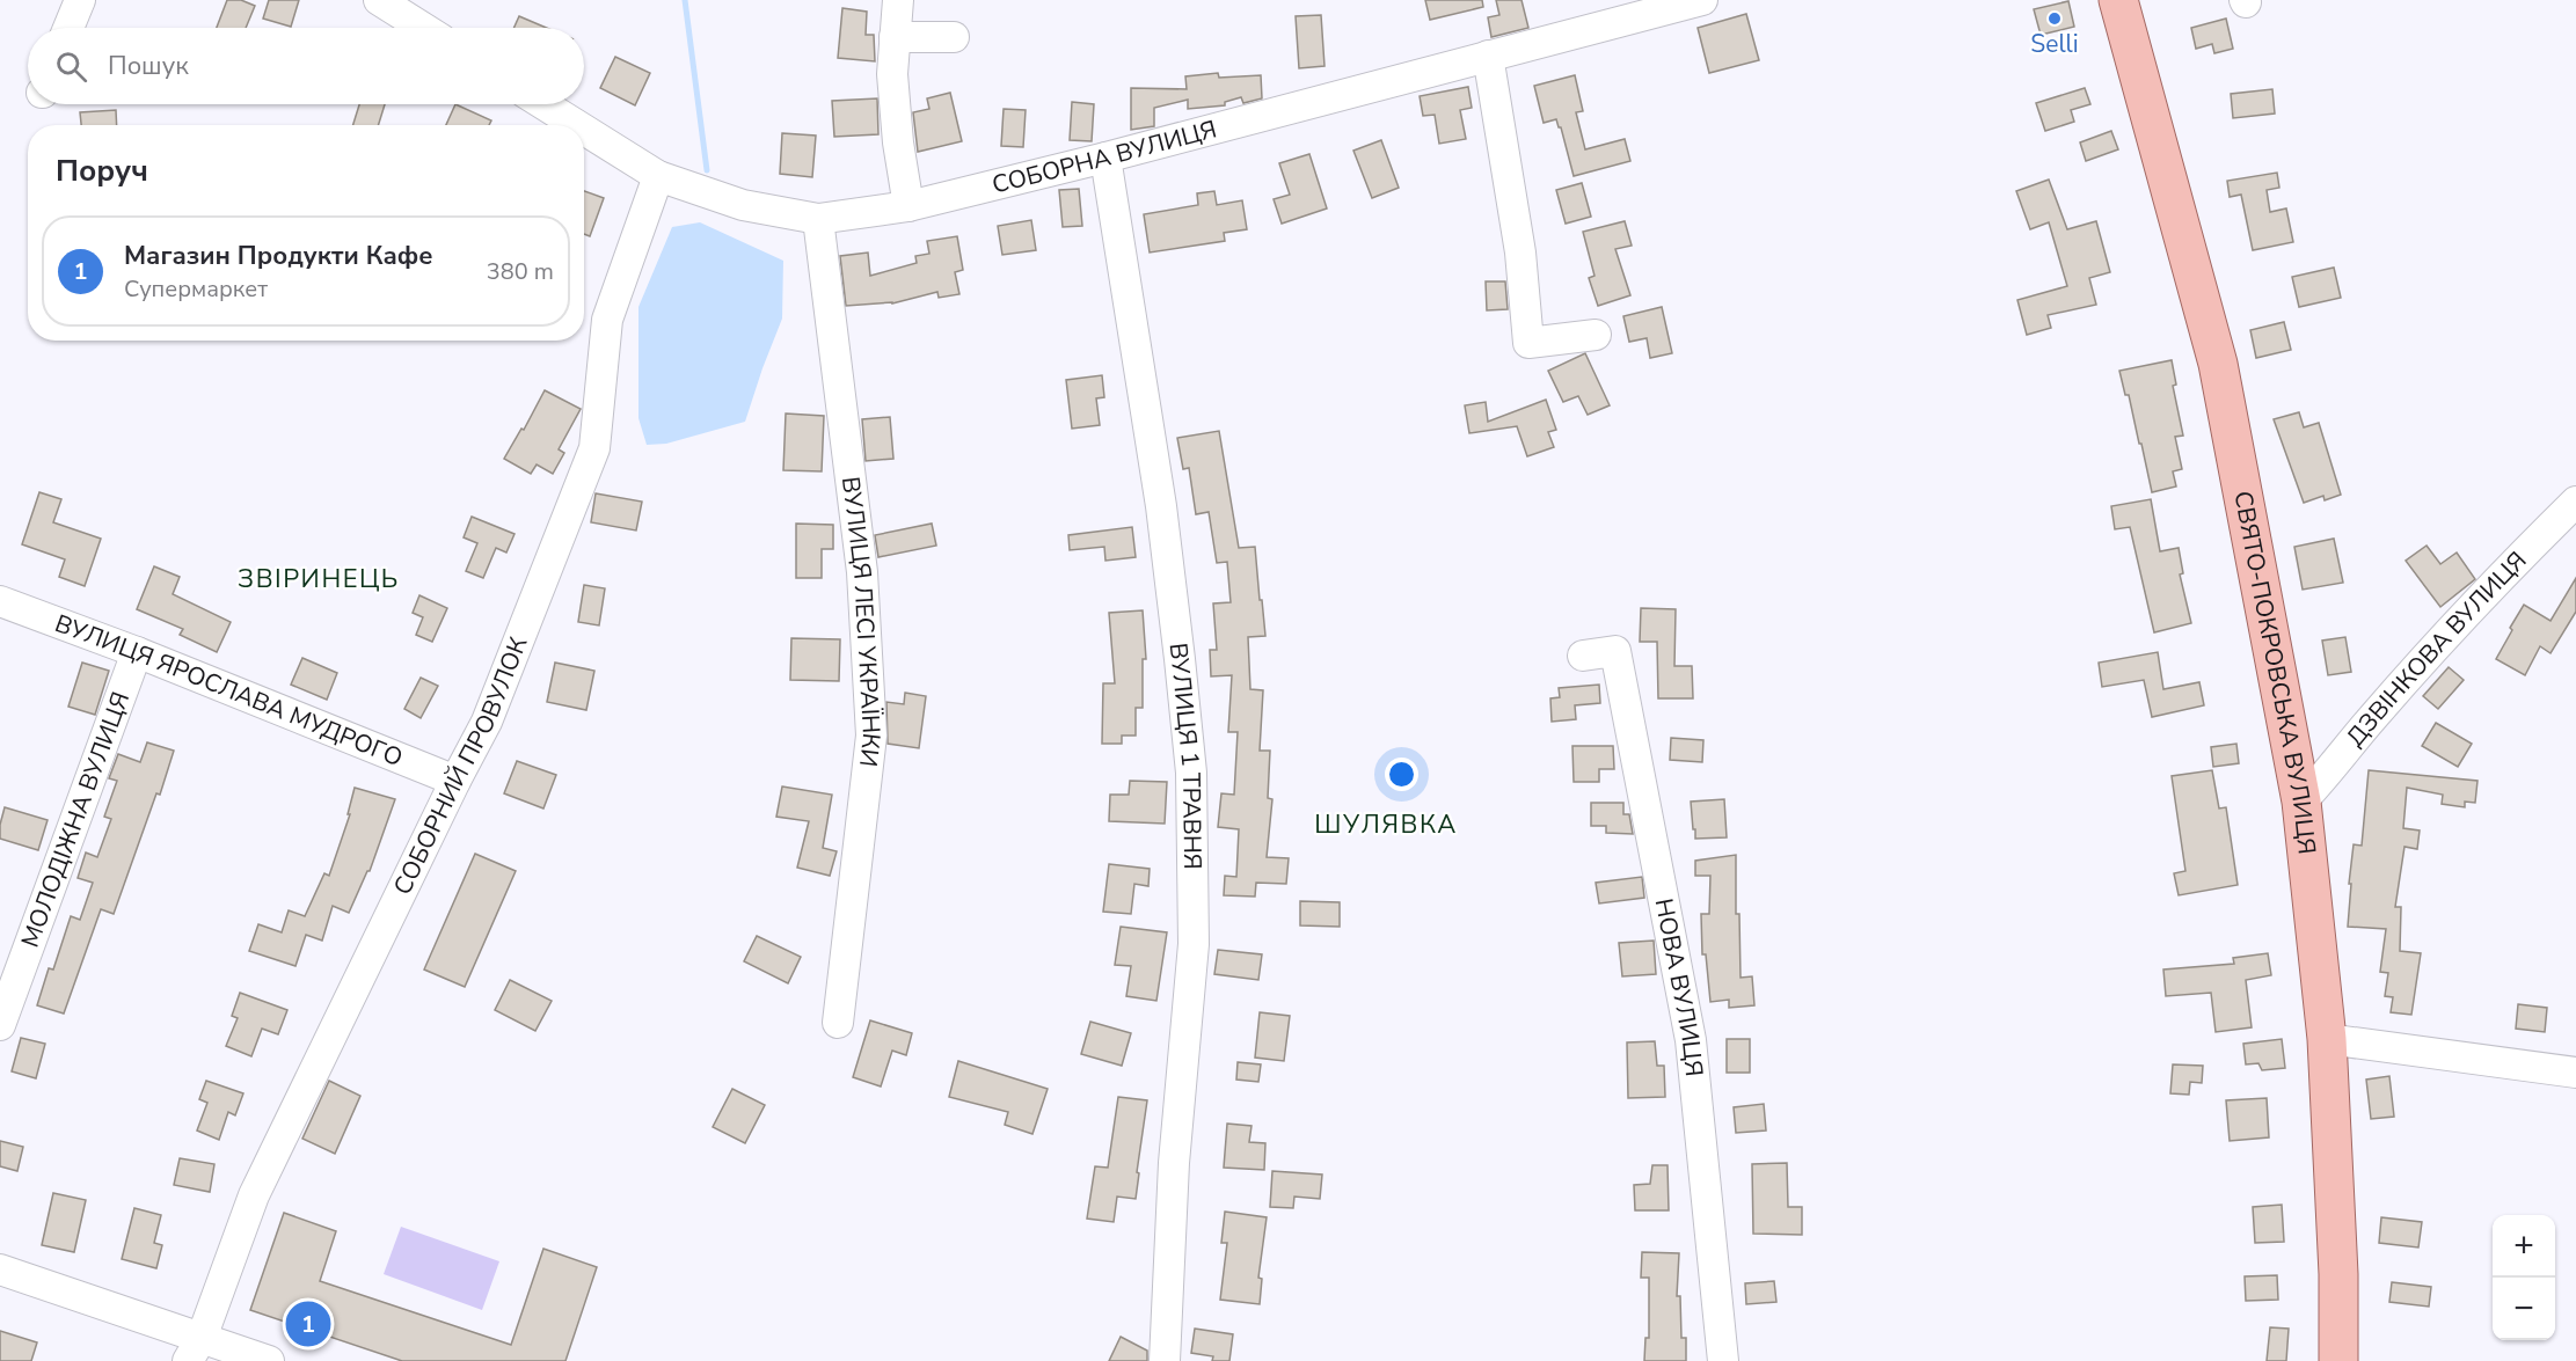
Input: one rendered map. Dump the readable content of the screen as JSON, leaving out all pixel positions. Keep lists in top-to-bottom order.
{
  "streets": {
    "main road": ["СВЯТО-ПОКРОВСЬКА ВУЛИЦЯ"],
    "street": [
      "СОБОРНА ВУЛИЦЯ",
      "ВУЛИЦЯ ЛЕСІ УКРАЇНКИ",
      "ДЗВІНКОВА ВУЛИЦЯ",
      "ВУЛИЦЯ ЯРОСЛАВА МУДРОГО",
      "ВУЛИЦЯ 1 ТРАВНЯ",
      "СОБОРНИЙ ПРОВУЛОК",
      "МОЛОДІЖНА ВУЛИЦЯ",
      "НОВА ВУЛИЦЯ"
    ]
  },
  "crossings": [
    ["СОБОРНА ВУЛИЦЯ", "ВУЛИЦЯ ЛЕСІ УКРАЇНКИ"],
    ["СОБОРНА ВУЛИЦЯ", "ВУЛИЦЯ 1 ТРАВНЯ"],
    ["СОБОРНА ВУЛИЦЯ", "СОБОРНИЙ ПРОВУЛОК"],
    ["ДЗВІНКОВА ВУЛИЦЯ", "СВЯТО-ПОКРОВСЬКА ВУЛИЦЯ"],
    ["ВУЛИЦЯ ЯРОСЛАВА МУДРОГО", "СОБОРНИЙ ПРОВУЛОК"],
    ["ВУЛИЦЯ ЯРОСЛАВА МУДРОГО", "МОЛОДІЖНА ВУЛИЦЯ"]
  ],
  "districts": ["ЗВІРИНЕЦЬ", "ШУЛЯВКА"],
  "places": ["Selli"],
  "page": {
    "search": "Пошук",
    "heading": "Поруч",
    "list": [
      {
        "mark": "1",
        "name": "Магазин Продукти Кафе",
        "note": "Супермаркет",
        "value": "380 m"
      }
    ],
    "map_buttons": ["+", "−"],
    "pins": "1"
  }
}
